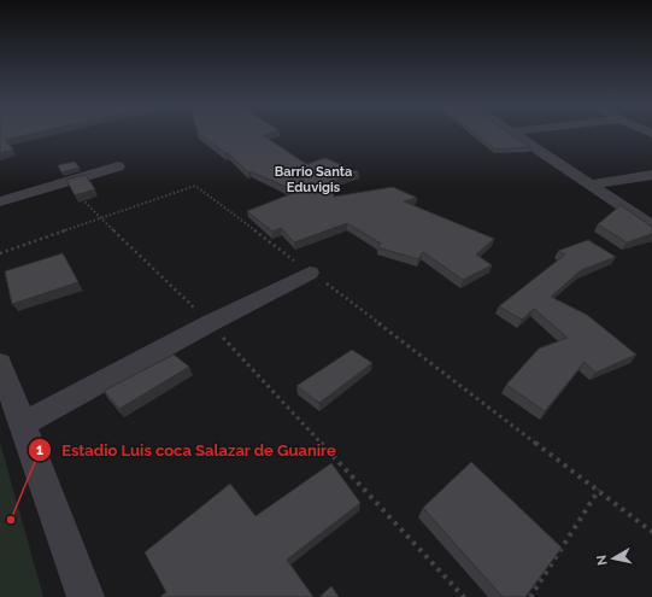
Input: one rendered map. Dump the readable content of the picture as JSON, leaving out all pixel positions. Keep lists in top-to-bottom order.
{
  "districts": ["Barrio Santa Eduvigis"],
  "places": ["Estadio Luis coca Salazar de Guanire"],
  "north": "left"
}
